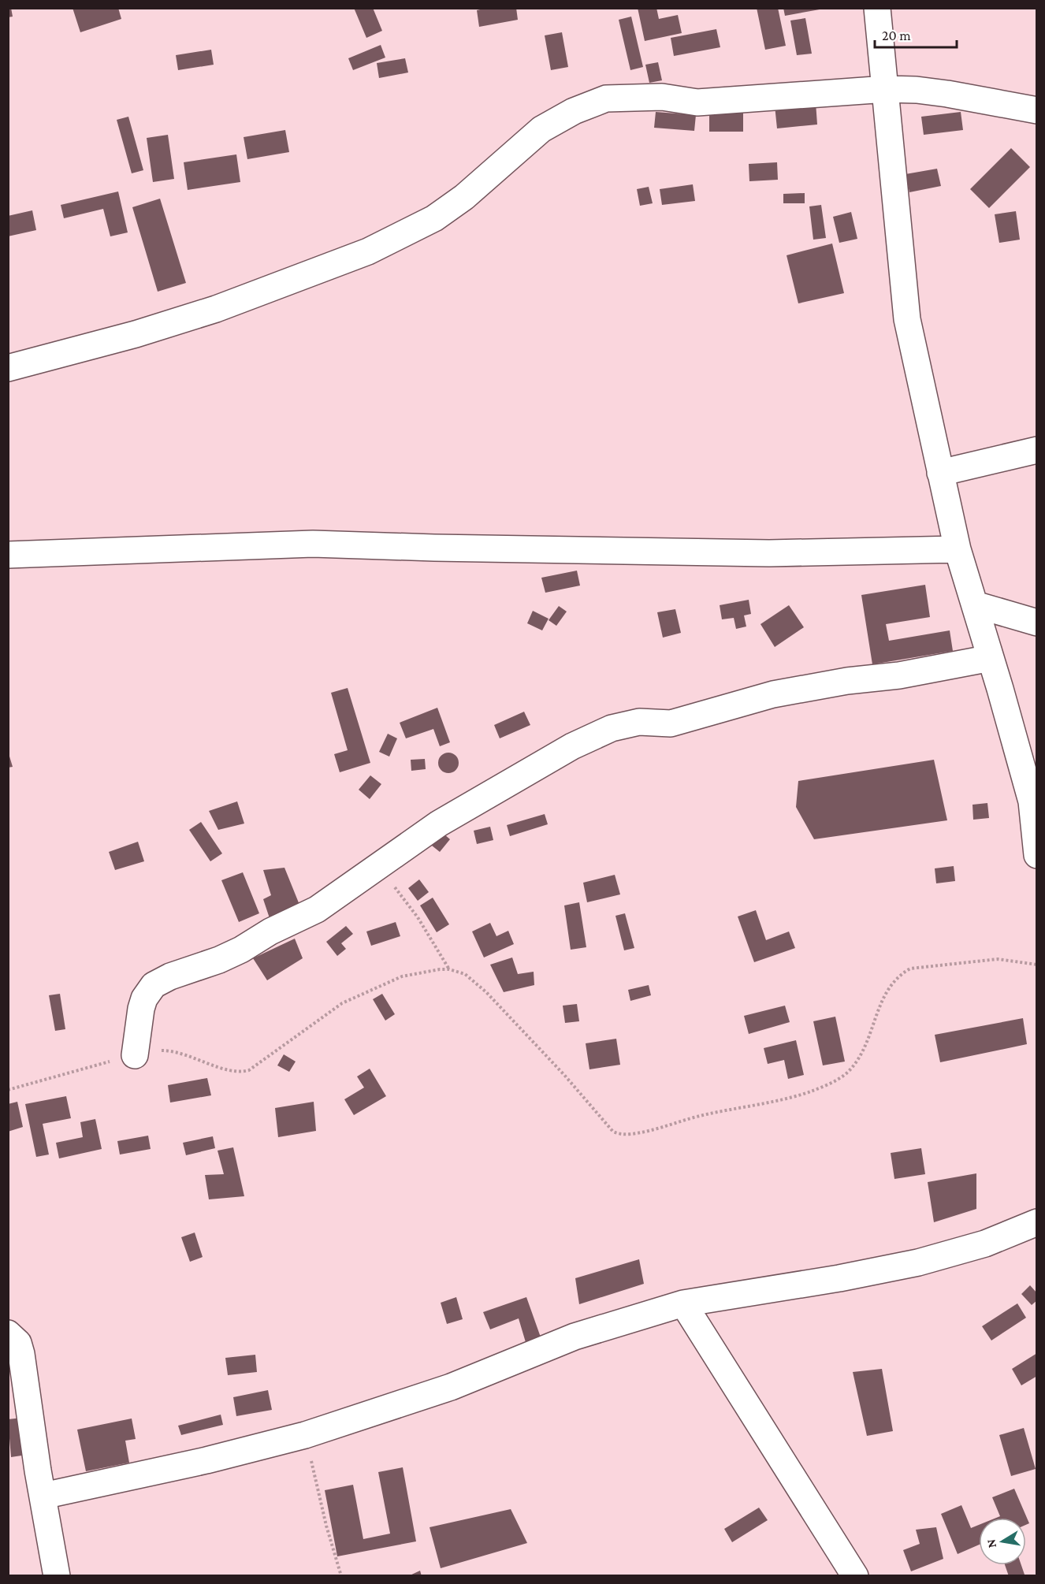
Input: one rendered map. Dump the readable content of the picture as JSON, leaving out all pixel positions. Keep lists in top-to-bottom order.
{
  "scale_bar": "20 m",
  "north": "left"
}
